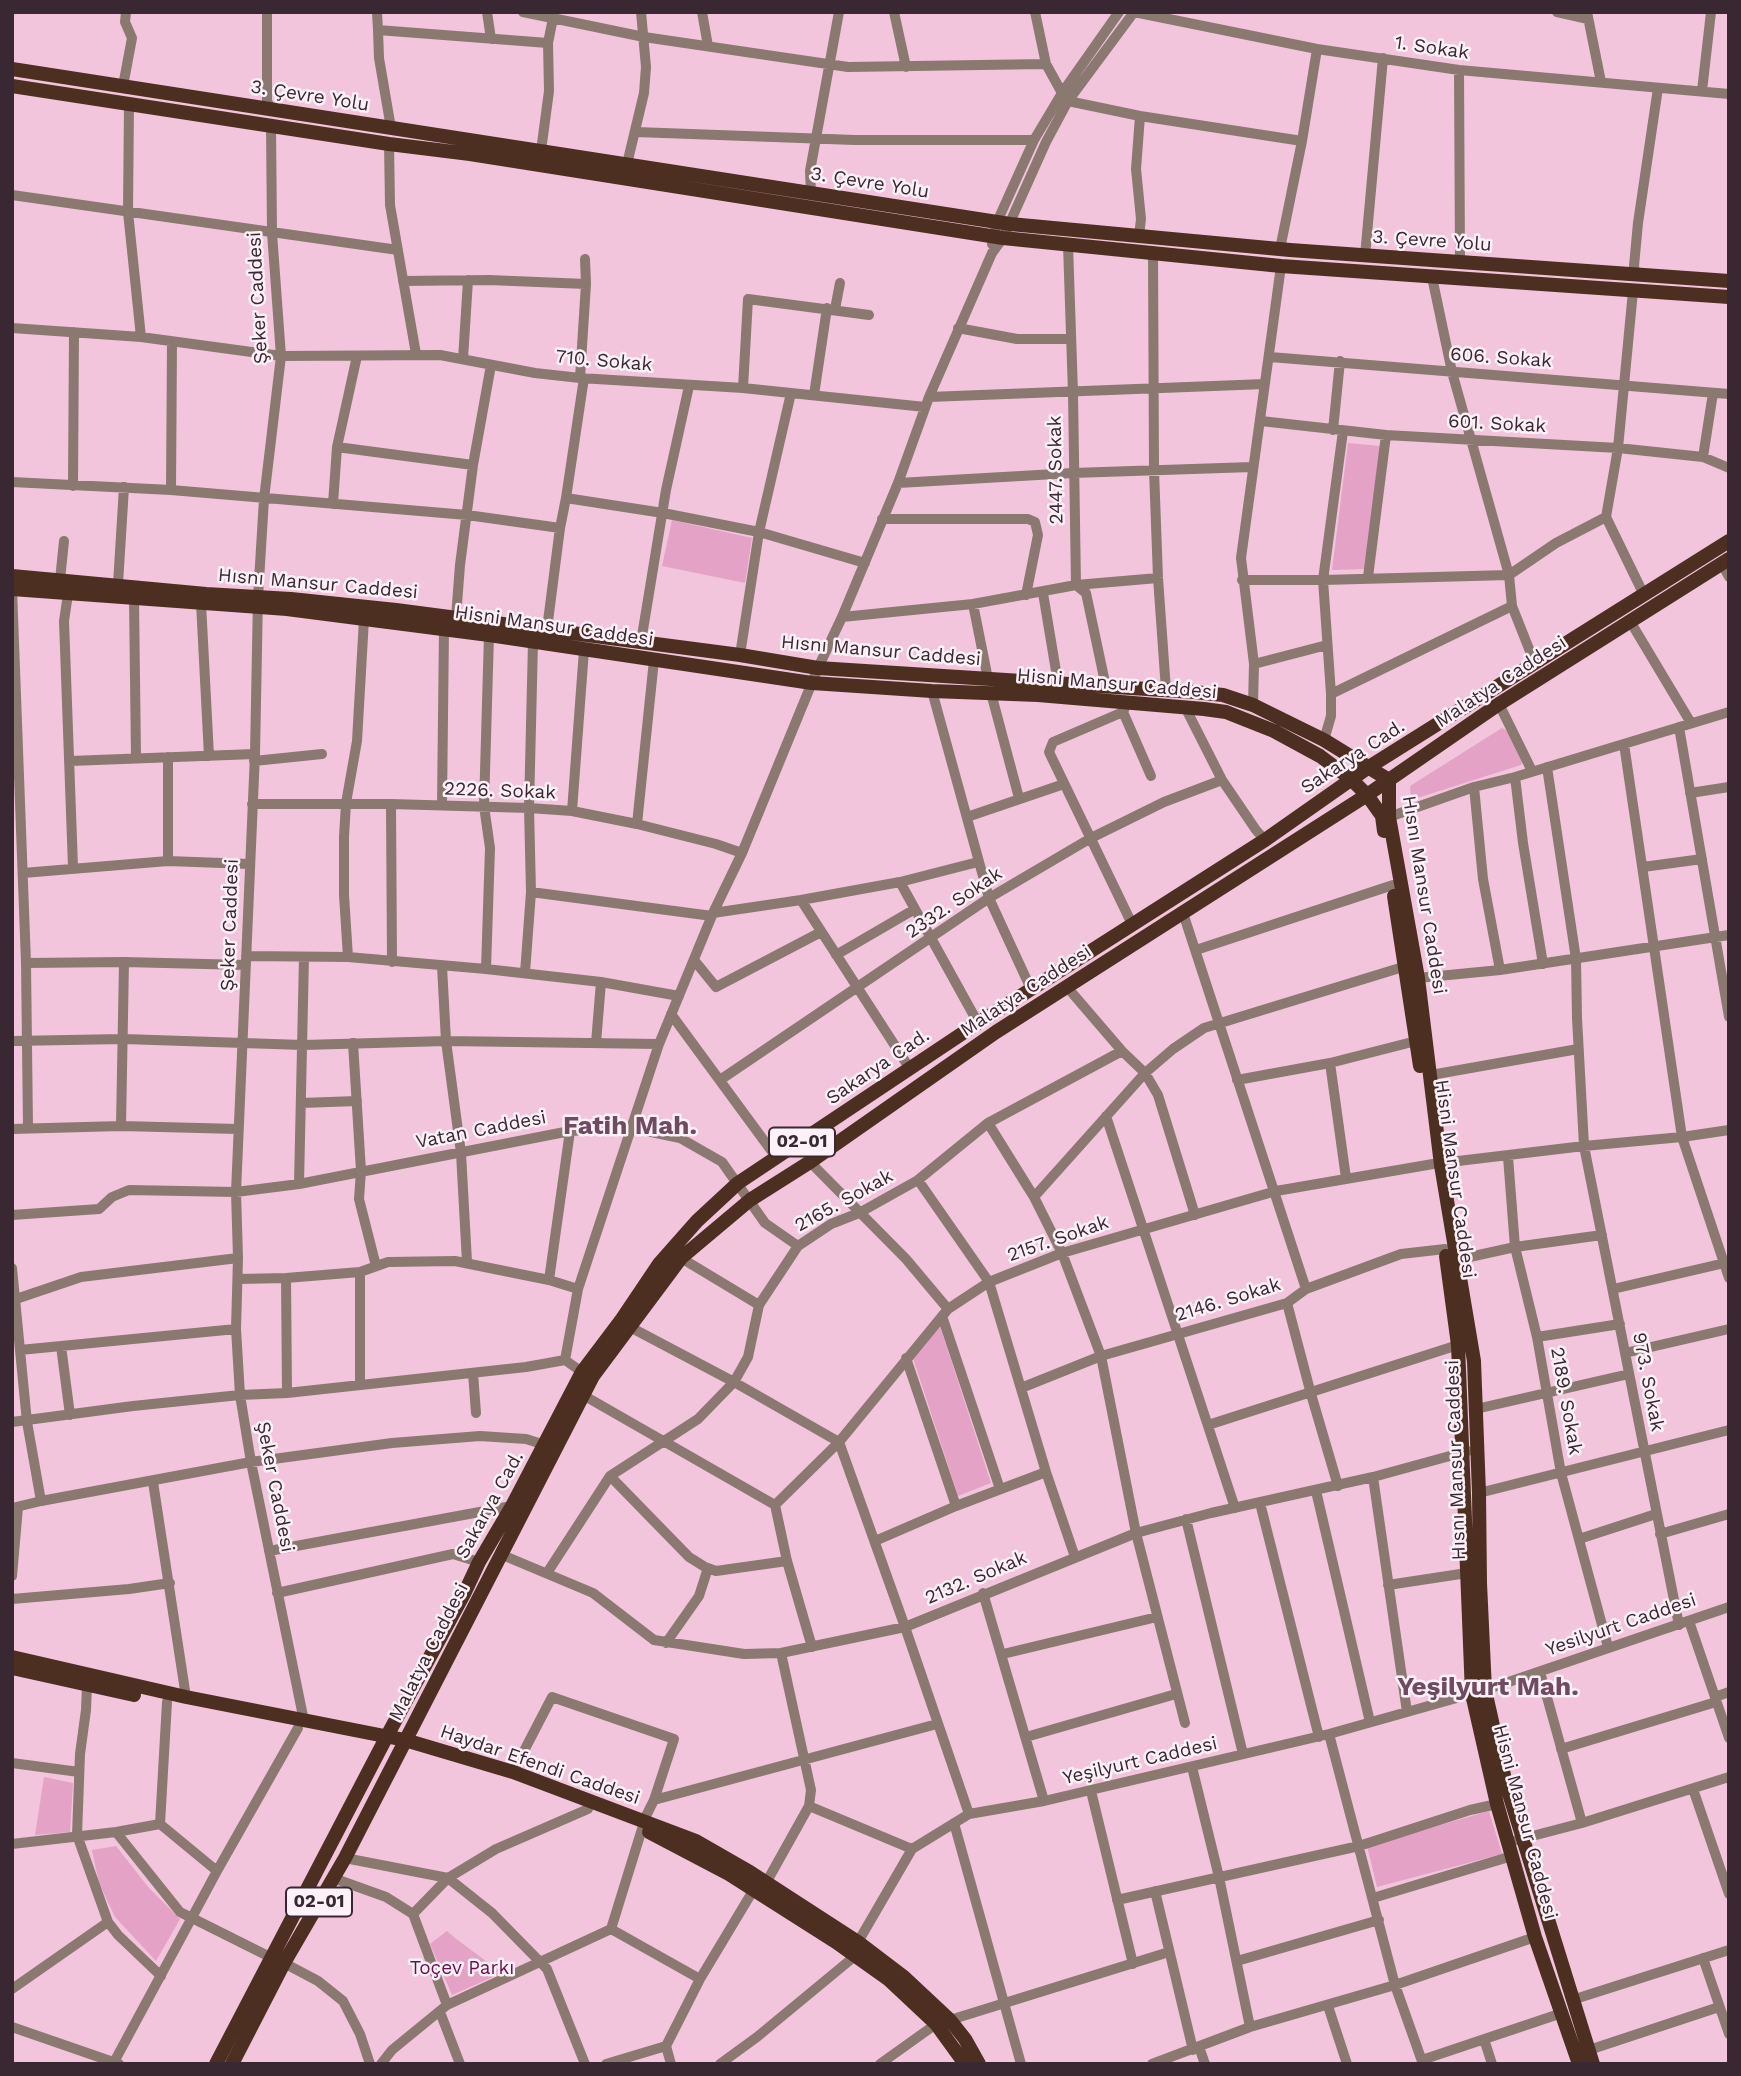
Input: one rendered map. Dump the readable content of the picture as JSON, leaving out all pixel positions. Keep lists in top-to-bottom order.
{
  "streets": {
    "main road": [
      "3. Çevre Yolu",
      "Hısnı Mansur Caddesi",
      "Hisni Mansur Caddesi",
      "Malatya Caddesi",
      "Sakarya Cad.",
      "02-01",
      "Haydar Efendi Caddesi"
    ],
    "street": [
      "1. Sokak",
      "Şeker Caddesi",
      "606. Sokak",
      "710. Sokak",
      "601. Sokak",
      "2447. Sokak",
      "2226. Sokak",
      "2332. Sokak",
      "Vatan Caddesi",
      "2165. Sokak",
      "2157. Sokak",
      "2146. Sokak",
      "973. Sokak",
      "2189. Sokak",
      "2132. Sokak",
      "Yesilyurt Caddesi",
      "Yeşilyurt Caddesi"
    ]
  },
  "crossings": [
    ["3. Çevre Yolu", "Şeker Caddesi"],
    ["3. Çevre Yolu", "2447. Sokak"],
    ["Şeker Caddesi", "710. Sokak"],
    ["Şeker Caddesi", "Hısnı Mansur Caddesi"],
    ["Şeker Caddesi", "Hisni Mansur Caddesi"],
    ["Şeker Caddesi", "2226. Sokak"],
    ["Şeker Caddesi", "Vatan Caddesi"],
    ["Şeker Caddesi", "Haydar Efendi Caddesi"],
    ["2447. Sokak", "Hısnı Mansur Caddesi"],
    ["Hısnı Mansur Caddesi", "Hisni Mansur Caddesi"],
    ["Hısnı Mansur Caddesi", "Malatya Caddesi"],
    ["Hısnı Mansur Caddesi", "Sakarya Cad."],
    ["Hısnı Mansur Caddesi", "2157. Sokak"],
    ["Hısnı Mansur Caddesi", "2132. Sokak"],
    ["Hısnı Mansur Caddesi", "Yesilyurt Caddesi"],
    ["Hısnı Mansur Caddesi", "Yeşilyurt Caddesi"],
    ["Hisni Mansur Caddesi", "Malatya Caddesi"],
    ["Hisni Mansur Caddesi", "Sakarya Cad."],
    ["Hisni Mansur Caddesi", "2157. Sokak"],
    ["Hisni Mansur Caddesi", "2146. Sokak"],
    ["Hisni Mansur Caddesi", "2132. Sokak"],
    ["Hisni Mansur Caddesi", "Yesilyurt Caddesi"],
    ["Hisni Mansur Caddesi", "Yeşilyurt Caddesi"],
    ["Malatya Caddesi", "Sakarya Cad."],
    ["Malatya Caddesi", "Vatan Caddesi"],
    ["Malatya Caddesi", "2132. Sokak"],
    ["Malatya Caddesi", "Haydar Efendi Caddesi"],
    ["Sakarya Cad.", "Vatan Caddesi"],
    ["Sakarya Cad.", "Haydar Efendi Caddesi"],
    ["Vatan Caddesi", "2165. Sokak"],
    ["2165. Sokak", "2132. Sokak"],
    ["2157. Sokak", "973. Sokak"],
    ["2157. Sokak", "2189. Sokak"],
    ["973. Sokak", "Yesilyurt Caddesi"],
    ["2189. Sokak", "Yesilyurt Caddesi"],
    ["Yesilyurt Caddesi", "Yeşilyurt Caddesi"],
    ["Yeşilyurt Caddesi", "Haydar Efendi Caddesi"]
  ],
  "districts": ["Fatih Mah.", "Yeşilyurt Mah."],
  "parks": ["Toçev Parkı"]
}
